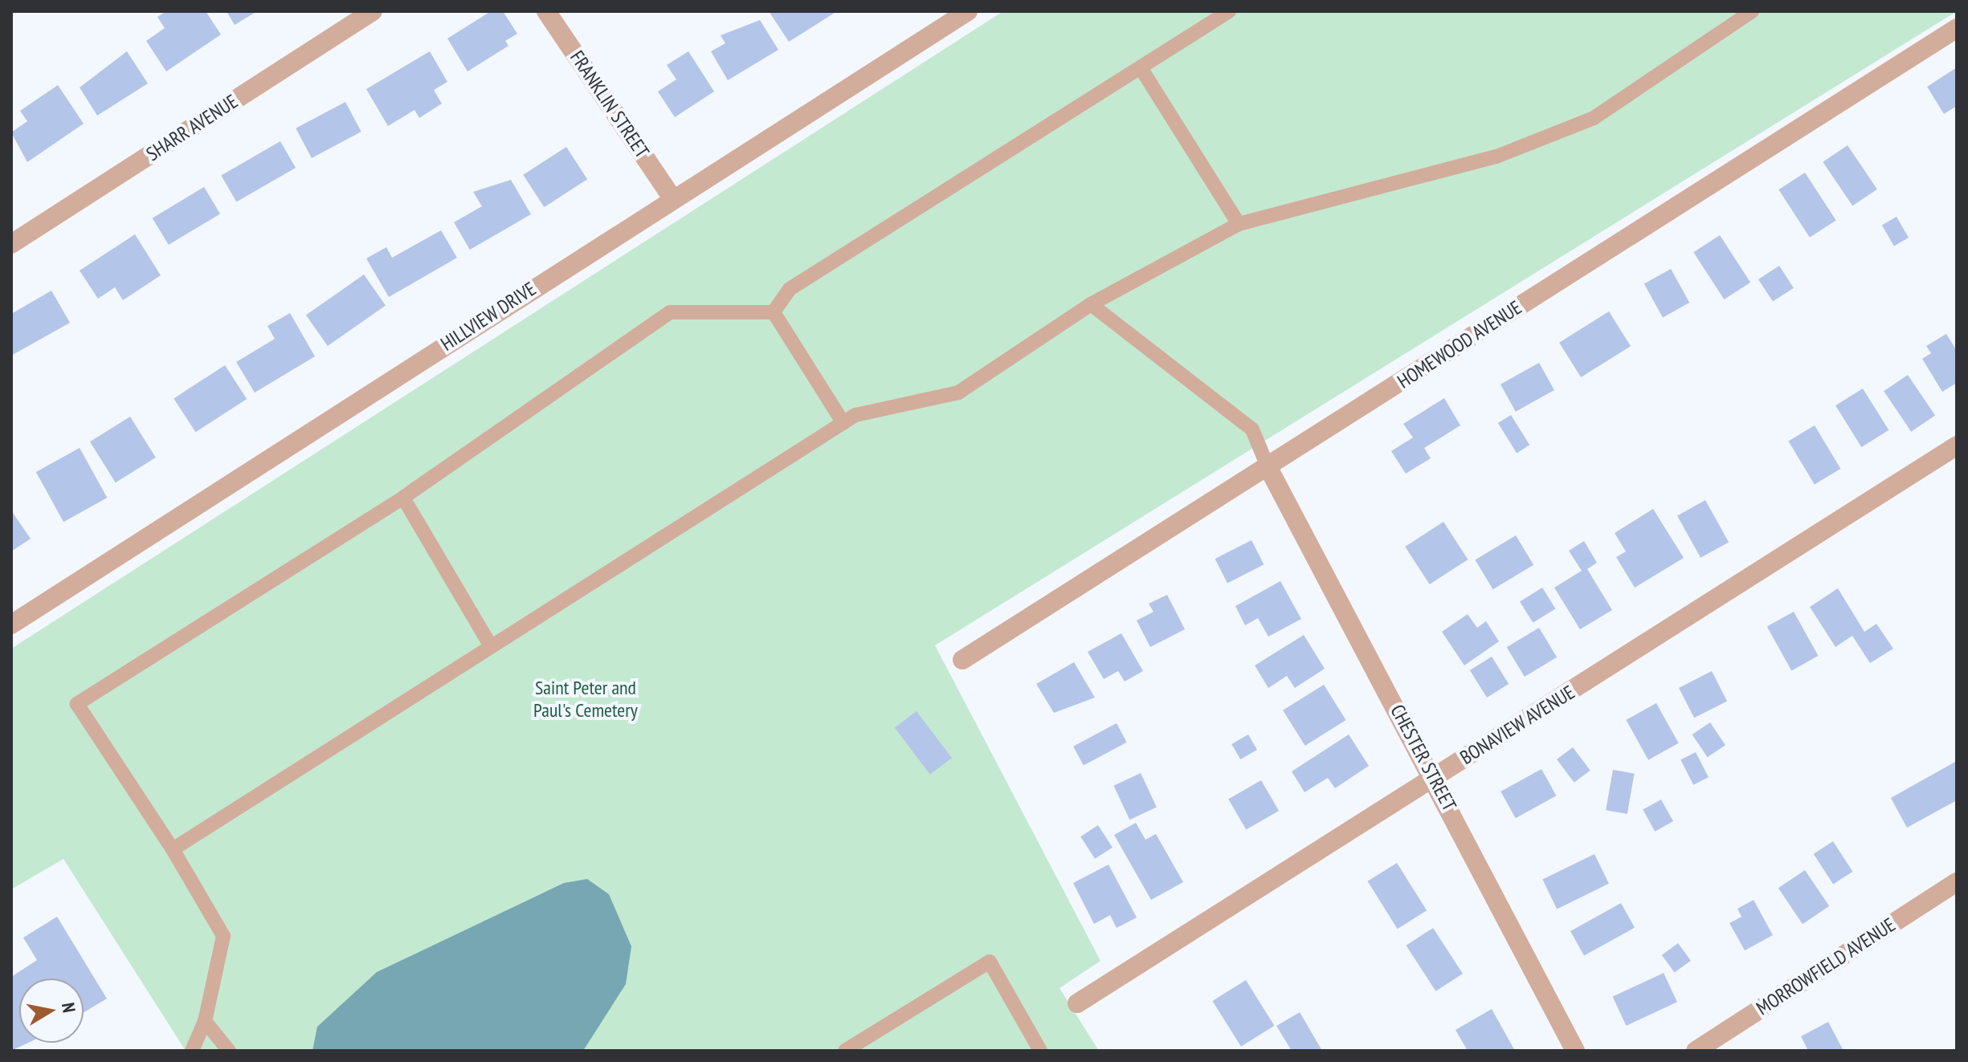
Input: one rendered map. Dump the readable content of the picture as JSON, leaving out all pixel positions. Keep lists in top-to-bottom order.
{
  "streets": {
    "street": [
      "FRANKLIN STREET",
      "SHARR AVENUE",
      "HILLVIEW DRIVE",
      "HOMEWOOD AVENUE",
      "BONAVIEW AVENUE",
      "CHESTER STREET",
      "MORROWFIELD AVENUE"
    ]
  },
  "crossings": [
    ["FRANKLIN STREET", "HILLVIEW DRIVE"],
    ["HOMEWOOD AVENUE", "CHESTER STREET"],
    ["BONAVIEW AVENUE", "CHESTER STREET"]
  ],
  "parks": ["Saint Peter and Paul's Cemetery"],
  "north": "right"
}
